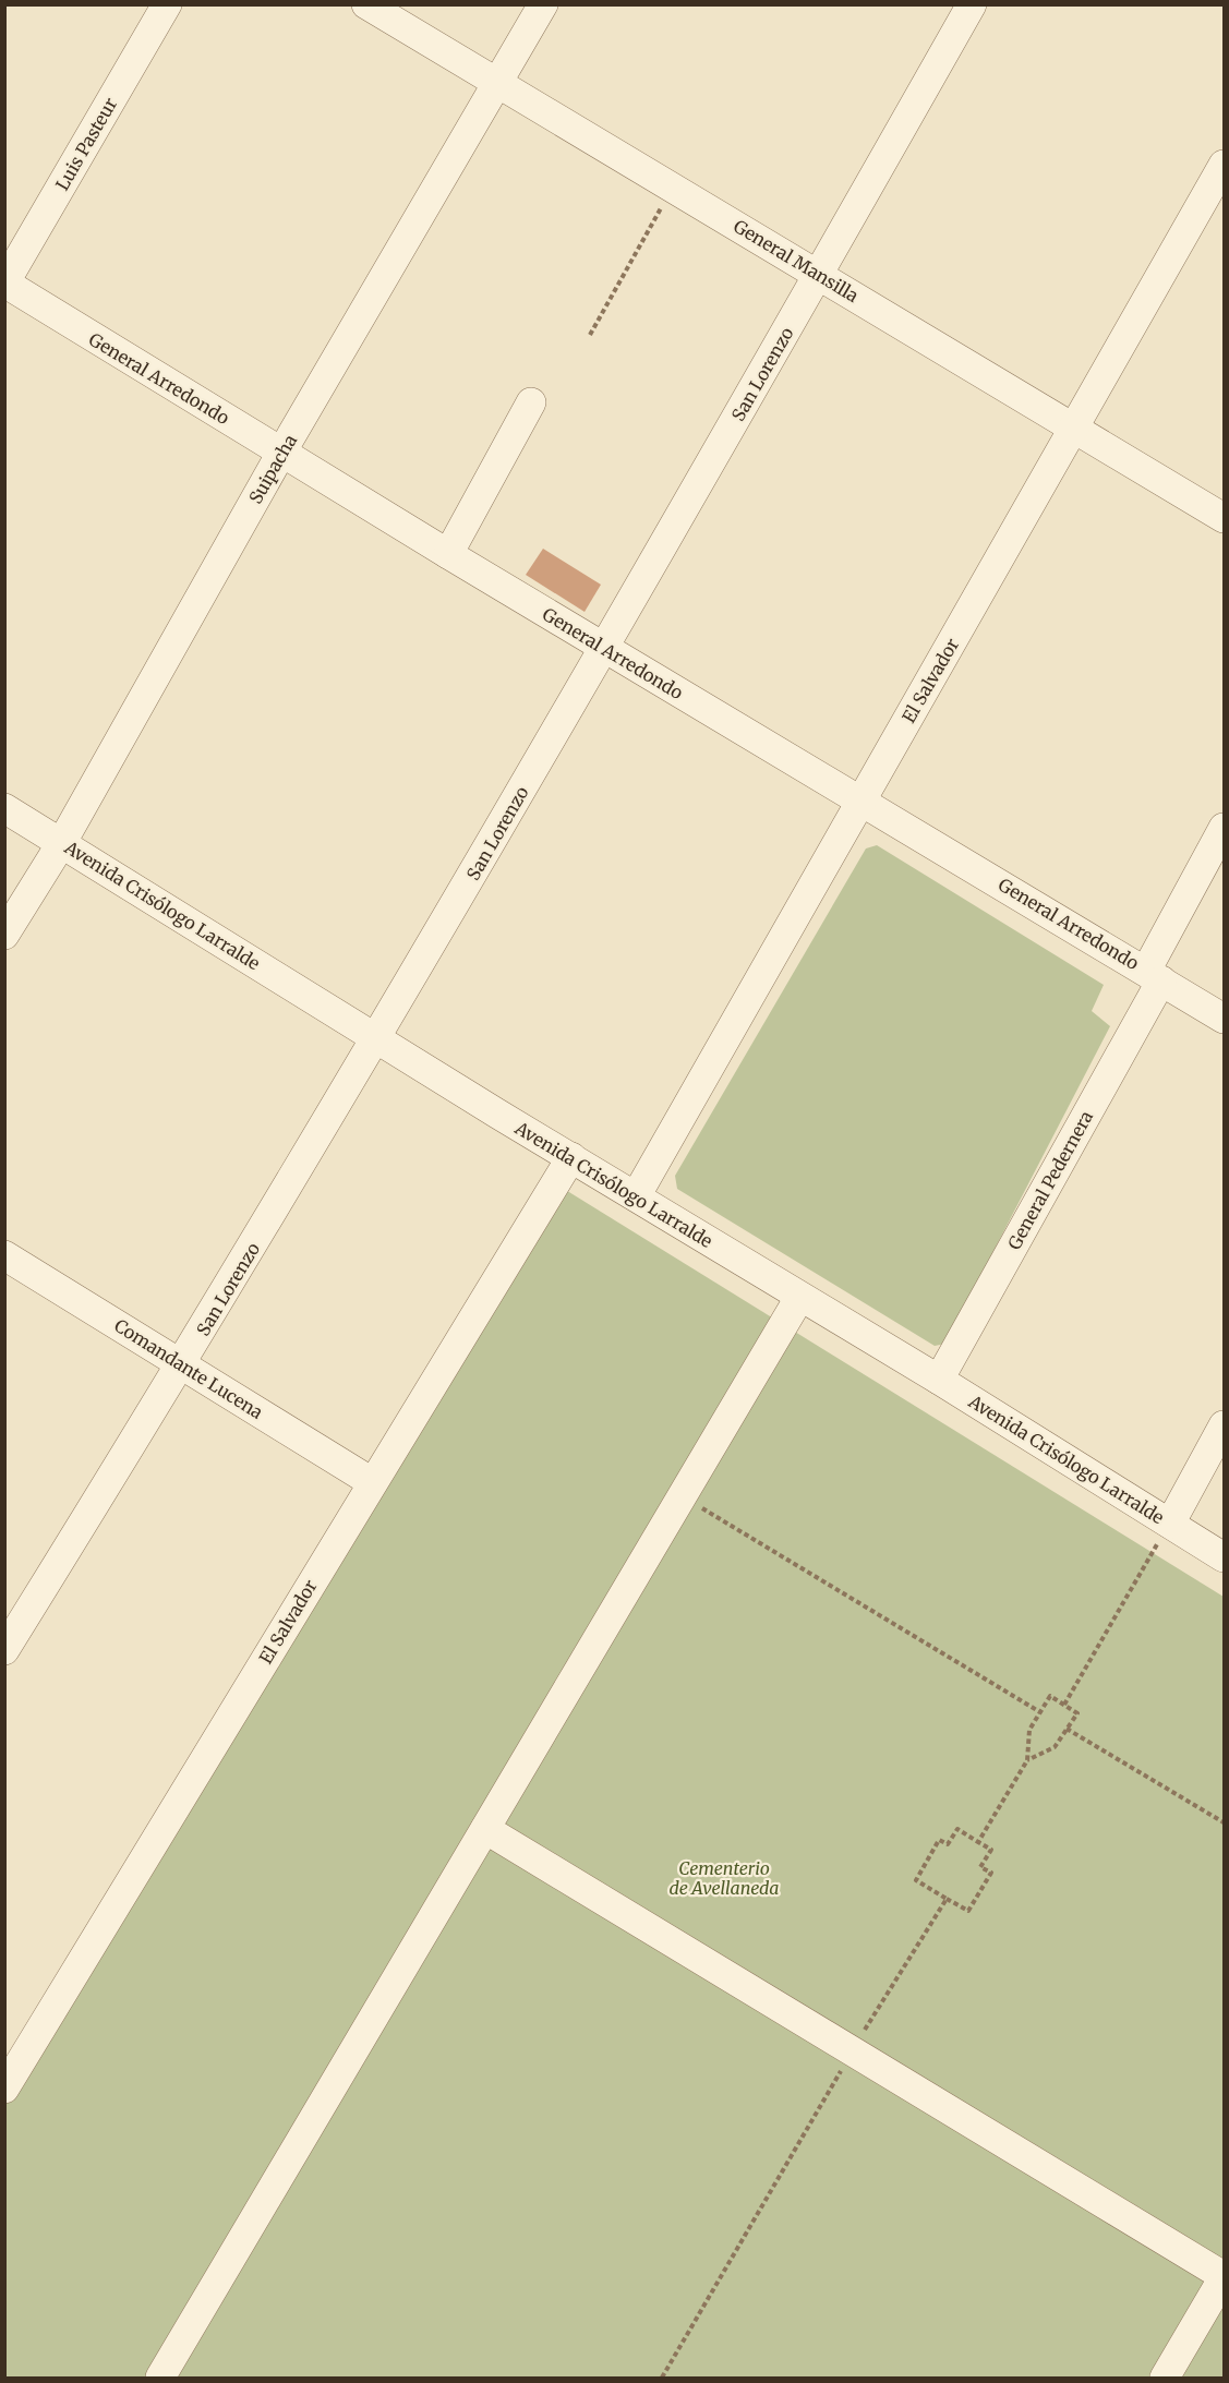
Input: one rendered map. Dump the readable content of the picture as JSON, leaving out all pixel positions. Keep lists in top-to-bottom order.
{
  "streets": {
    "street": [
      "Luis Pasteur",
      "General Mansilla",
      "San Lorenzo",
      "General Arredondo",
      "Suipacha",
      "El Salvador",
      "Avenida Crisólogo Larralde",
      "General Pedernera",
      "Comandante Lucena"
    ]
  },
  "crossings": [
    ["Luis Pasteur", "General Arredondo"],
    ["General Mansilla", "San Lorenzo"],
    ["General Mansilla", "Suipacha"],
    ["General Mansilla", "El Salvador"],
    ["San Lorenzo", "General Arredondo"],
    ["San Lorenzo", "Avenida Crisólogo Larralde"],
    ["San Lorenzo", "Comandante Lucena"],
    ["General Arredondo", "Suipacha"],
    ["General Arredondo", "El Salvador"],
    ["General Arredondo", "General Pedernera"],
    ["Suipacha", "Avenida Crisólogo Larralde"],
    ["El Salvador", "Avenida Crisólogo Larralde"],
    ["El Salvador", "Comandante Lucena"],
    ["Avenida Crisólogo Larralde", "General Pedernera"]
  ],
  "parks": ["Cementerio de Avellaneda"]
}
